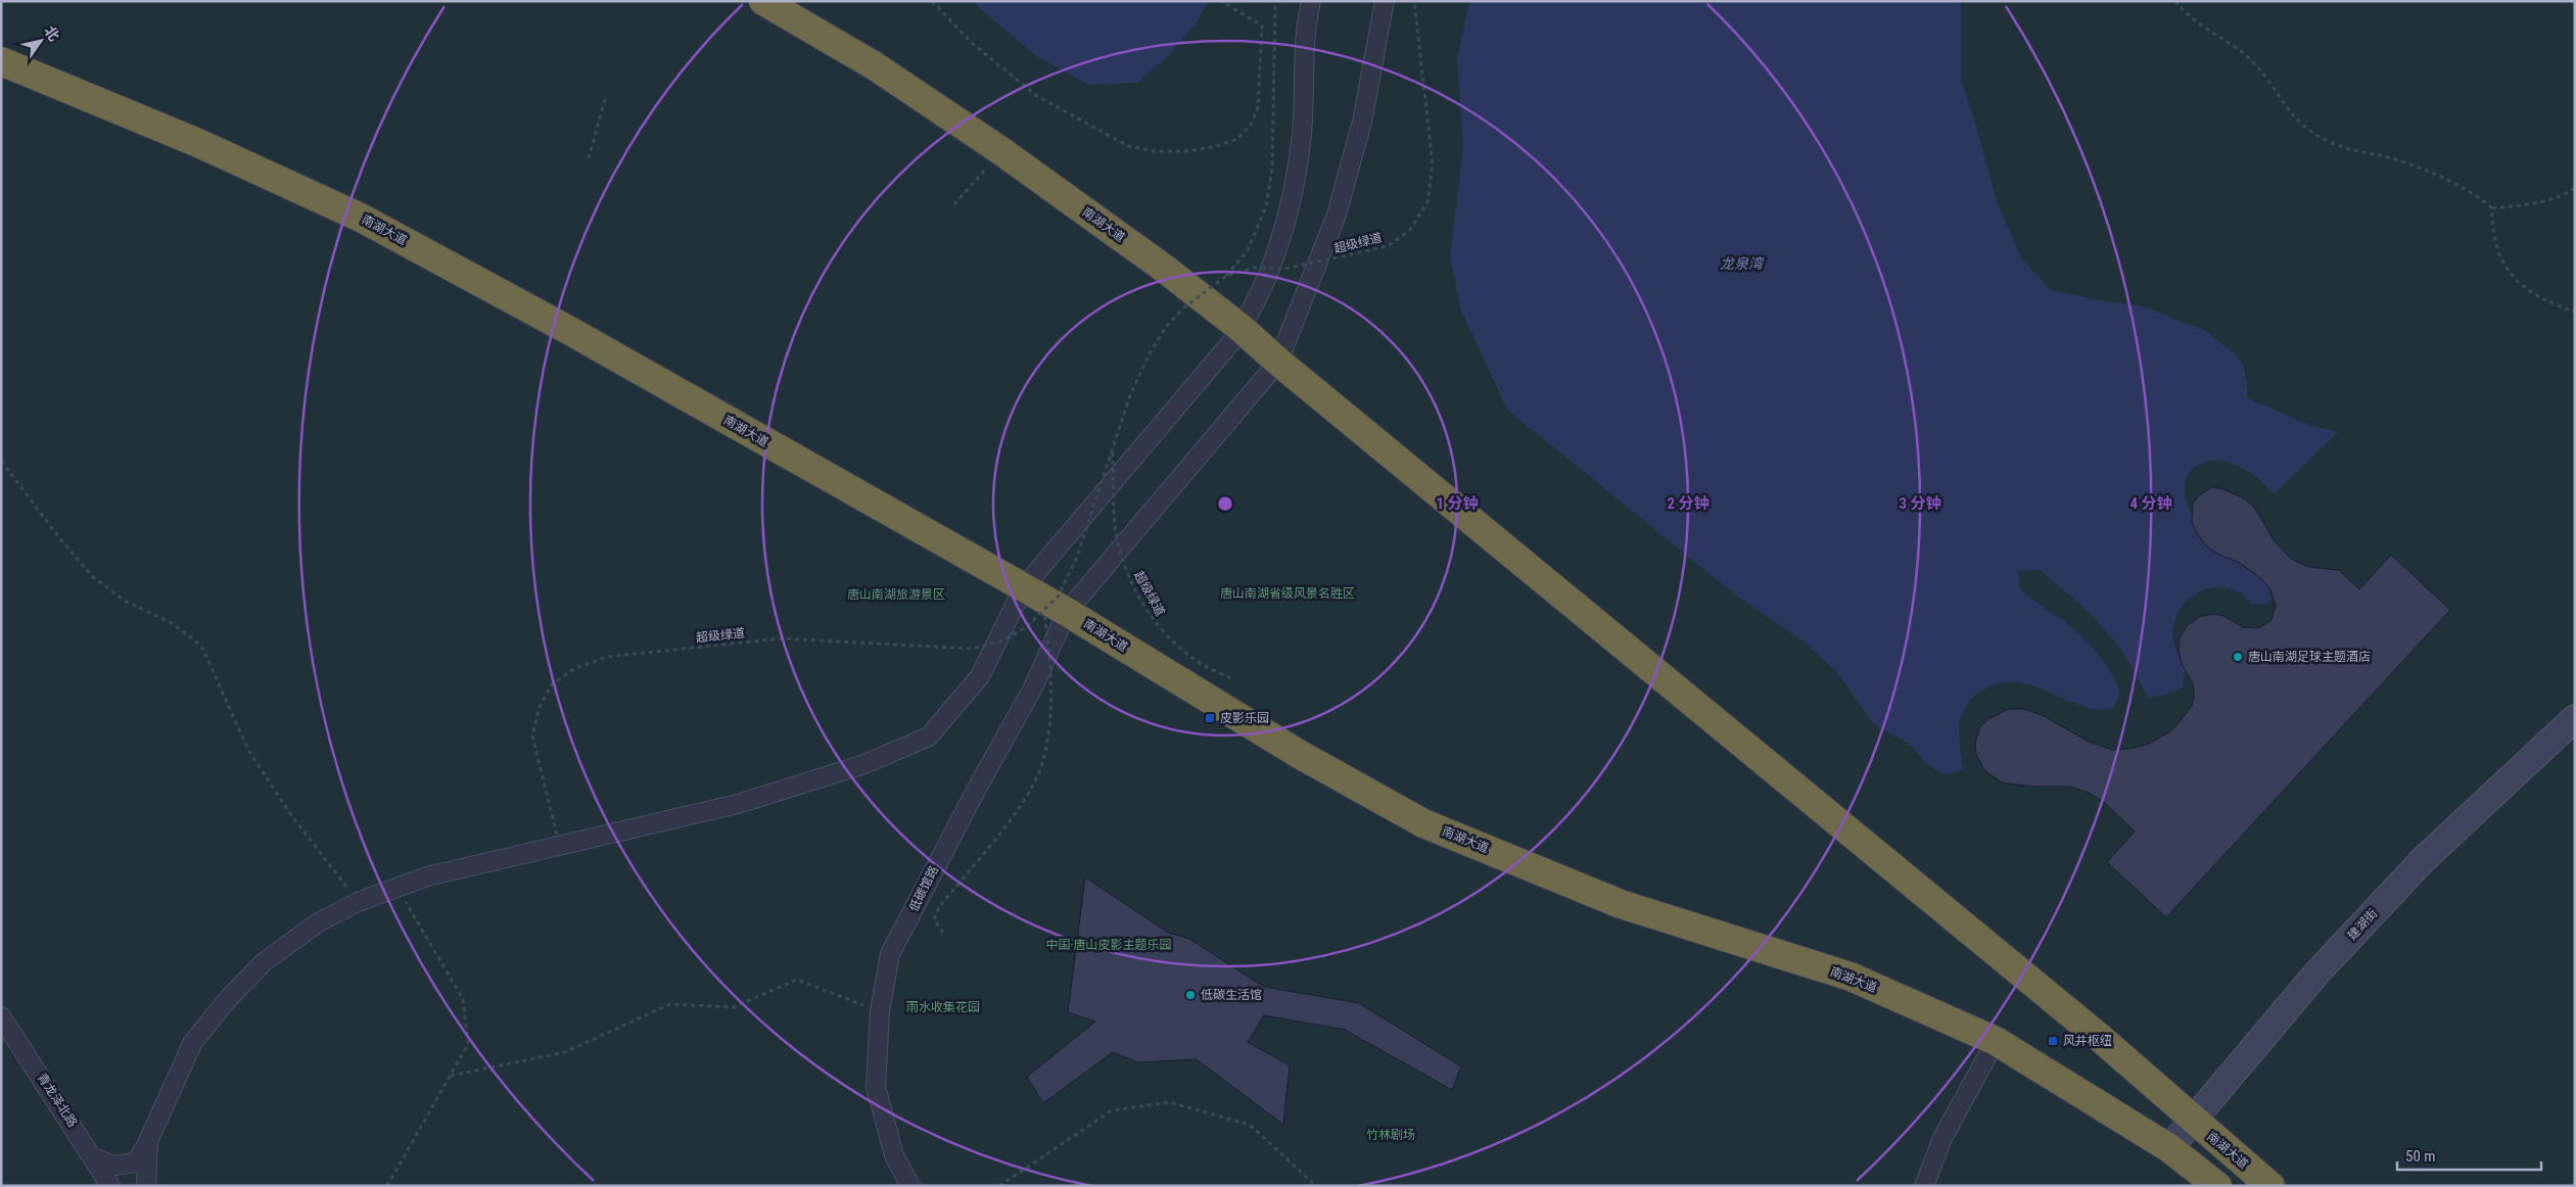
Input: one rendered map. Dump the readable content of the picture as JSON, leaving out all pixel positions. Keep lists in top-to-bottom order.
{
  "streets": {
    "highway": ["南湖大道"],
    "street": ["低碳馆路", "建湖街", "青龙泽北路"],
    "path": ["超级绿道"]
  },
  "crossings": [
    ["南湖大道", "超级绿道"],
    ["南湖大道", "低碳馆路"],
    ["南湖大道", "建湖街"],
    ["超级绿道", "低碳馆路"]
  ],
  "water": ["龙泉湾"],
  "parks": [
    "唐山南湖省级风景名胜区",
    "唐山南湖旅游景区",
    "中国·唐山皮影主题乐园",
    "雨水收集花园",
    "竹林剧场"
  ],
  "places": {
    "other": ["唐山南湖足球主题酒店", "低碳生活馆"],
    "transit": ["皮影乐园", "风井枢纽"]
  },
  "scale_bar": "50 m",
  "north": "top right",
  "rings": [
    "1 分钟",
    "2 分钟",
    "3 分钟",
    "4 分钟"
  ]
}
